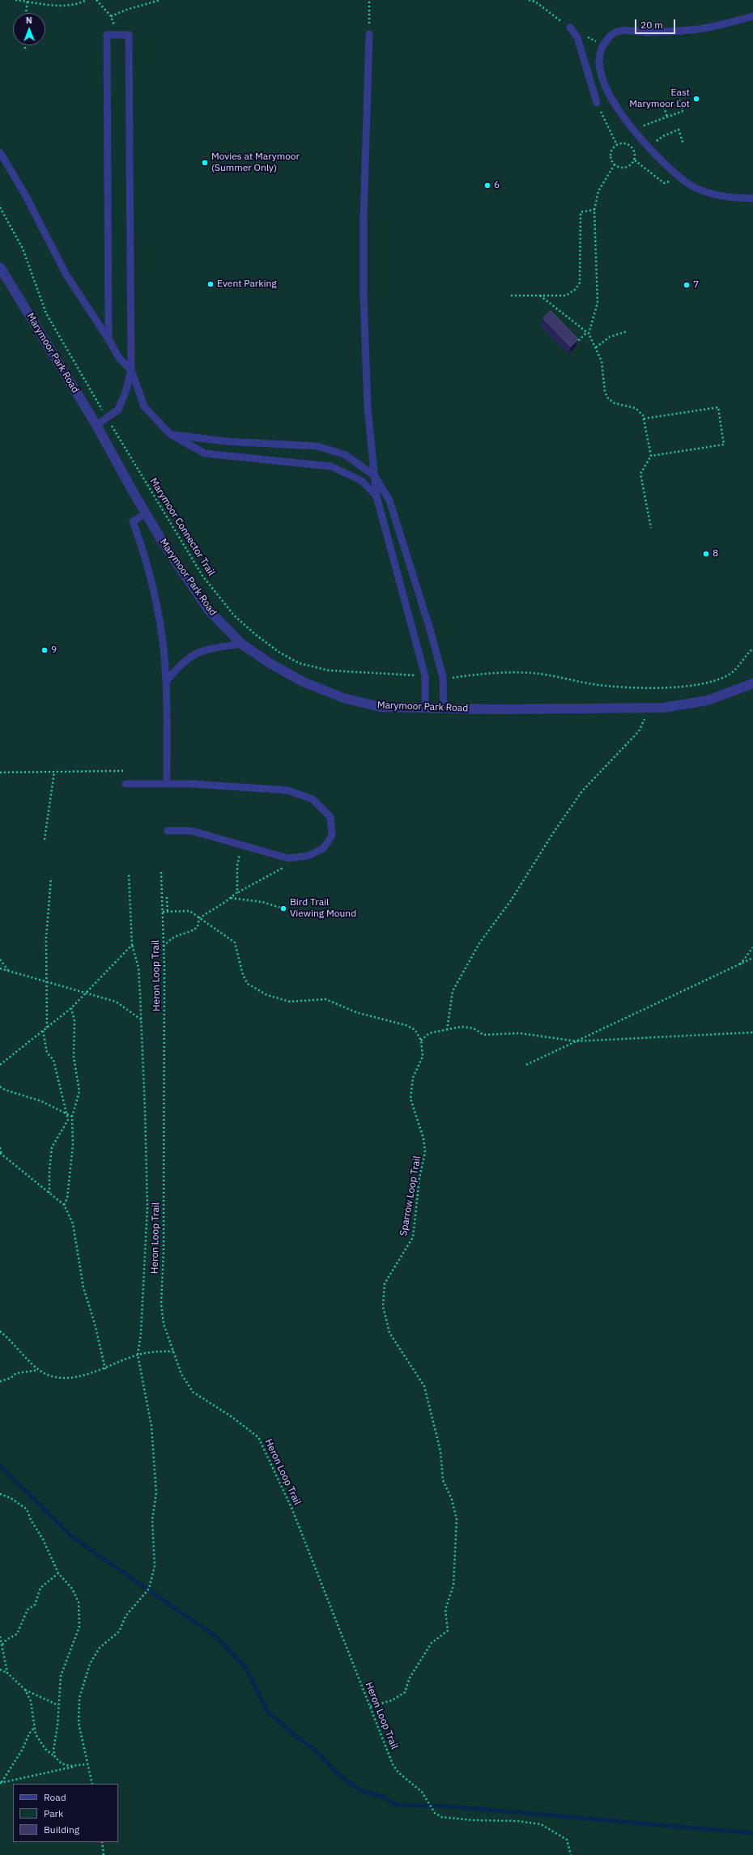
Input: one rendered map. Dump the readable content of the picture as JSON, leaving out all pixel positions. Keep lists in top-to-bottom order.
{
  "streets": {
    "street": ["Marymoor Park Road"],
    "path": ["Marymoor Connector Trail", "Heron Loop Trail", "Sparrow Loop Trail"]
  },
  "crossings": [
    ["Heron Loop Trail", "Sparrow Loop Trail"]
  ],
  "places": [
    "East Marymoor Lot",
    "Movies at Marymoor (Summer Only)",
    "6",
    "Event Parking",
    "7",
    "8",
    "9",
    "Bird Trail Viewing Mound"
  ],
  "legend": ["Road", "Park", "Building"],
  "scale_bar": "20 m",
  "north": "top"
}
